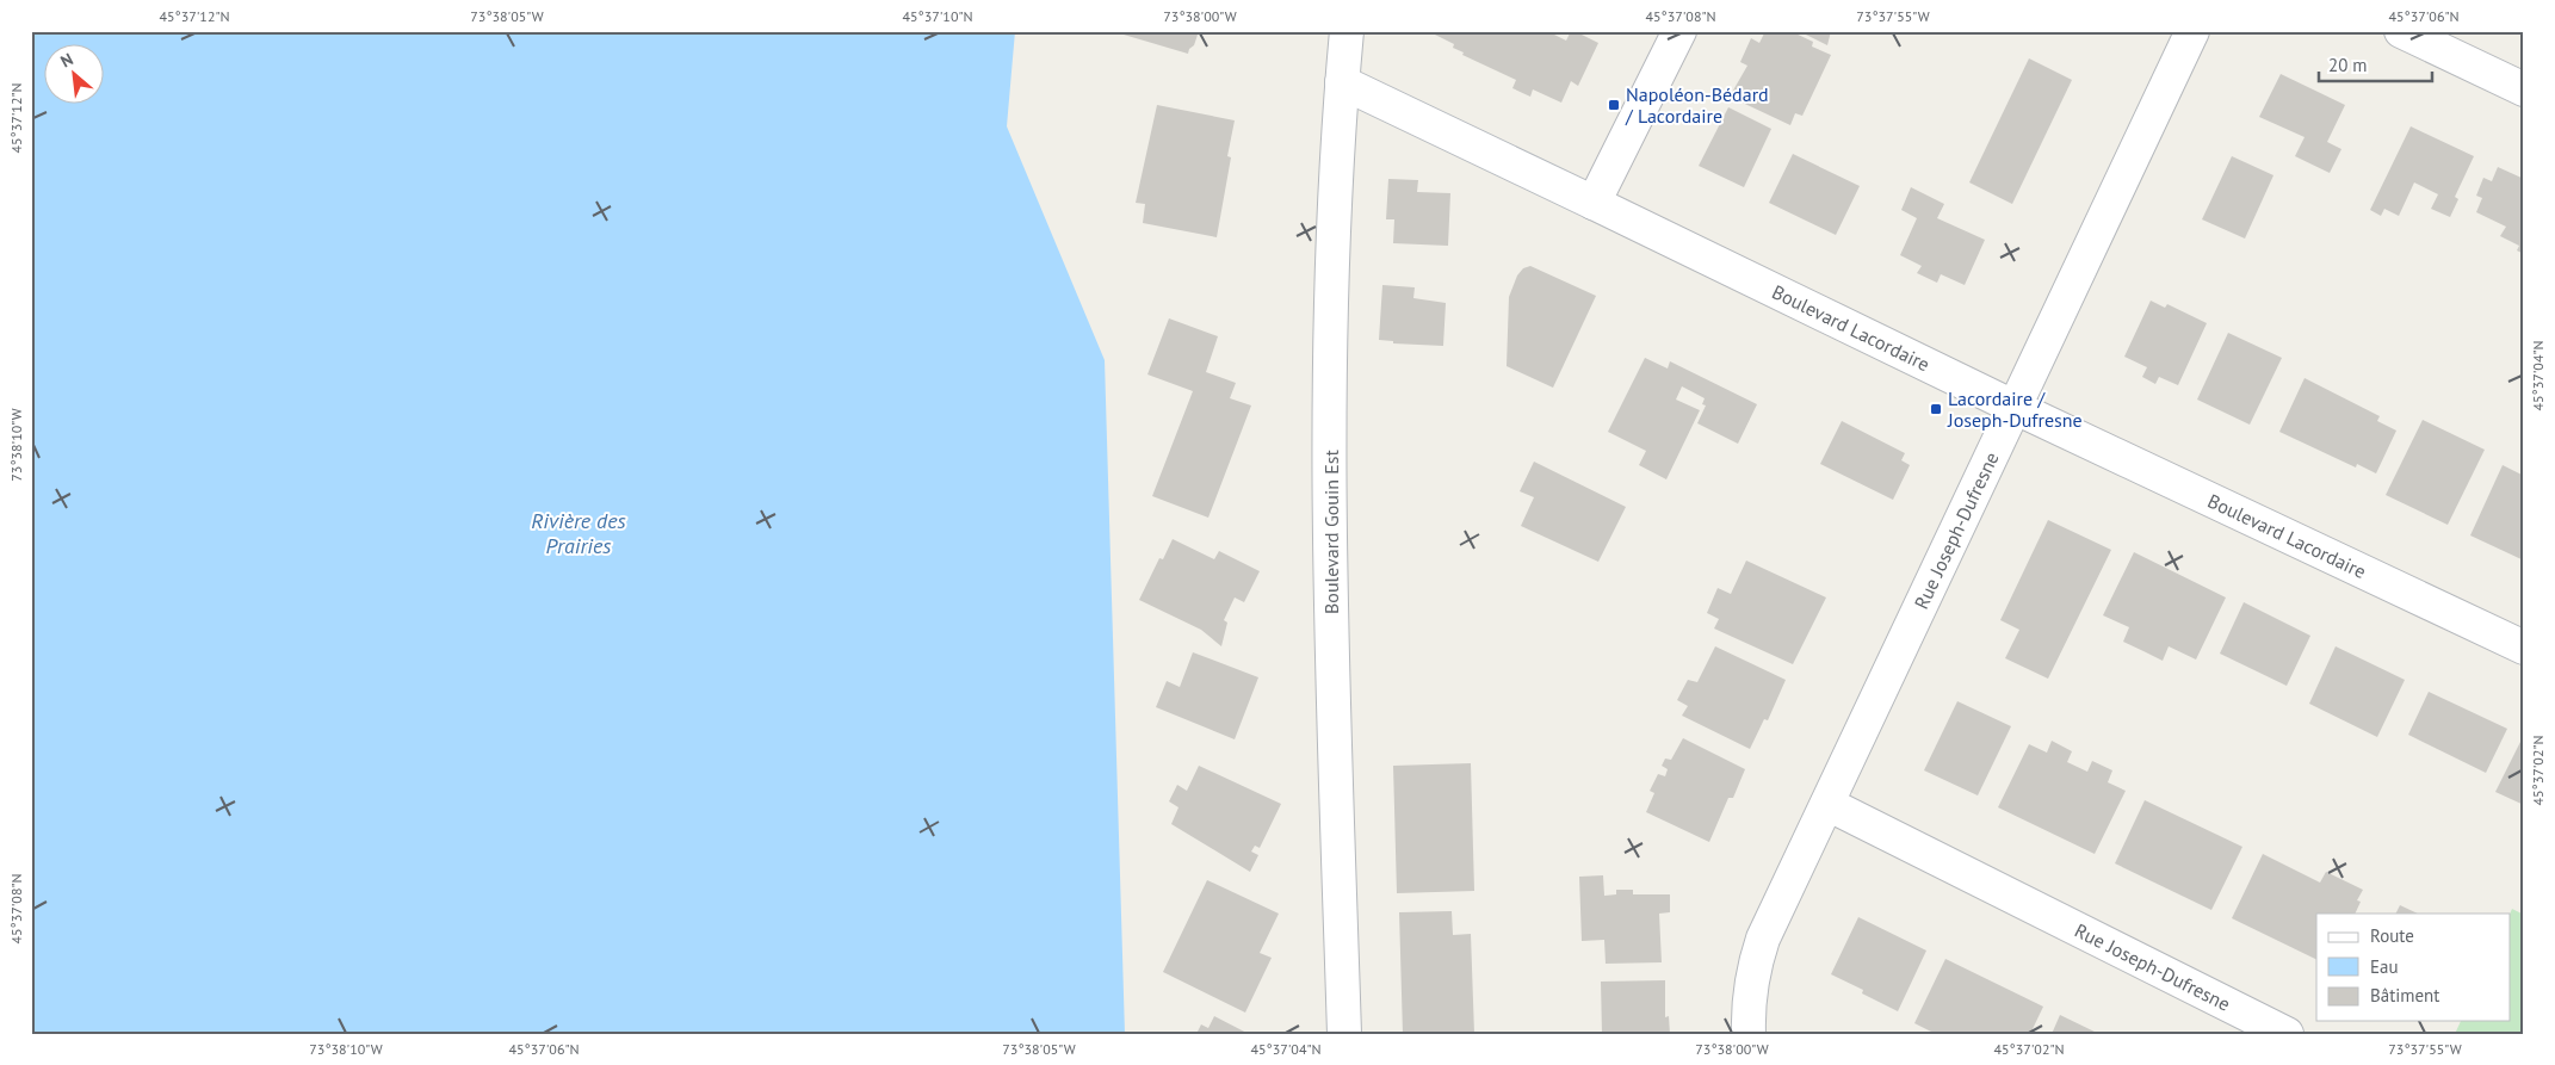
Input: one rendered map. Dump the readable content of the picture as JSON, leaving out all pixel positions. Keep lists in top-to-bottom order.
{
  "streets": {
    "street": ["Boulevard Lacordaire", "Rue Joseph-Dufresne", "Boulevard Gouin Est"]
  },
  "crossings": [
    ["Boulevard Lacordaire", "Rue Joseph-Dufresne"],
    ["Boulevard Lacordaire", "Boulevard Gouin Est"]
  ],
  "water": ["Rivière des Prairies"],
  "places": {
    "transit": ["Napoléon-Bédard / Lacordaire", "Lacordaire / Joseph-Dufresne"]
  },
  "legend": ["Route", "Eau", "Bâtiment"],
  "scale_bar": "20 m",
  "north": "top left",
  "coordinates": [
    "45°37'12\"N",
    "73°38'05\"W",
    "45°37'10\"N",
    "73°38'00\"W",
    "45°37'08\"N",
    "73°37'55\"W",
    "45°37'06\"N",
    "45°37'04\"N",
    "73°38'10\"W",
    "45°37'02\"N"
  ]
}
